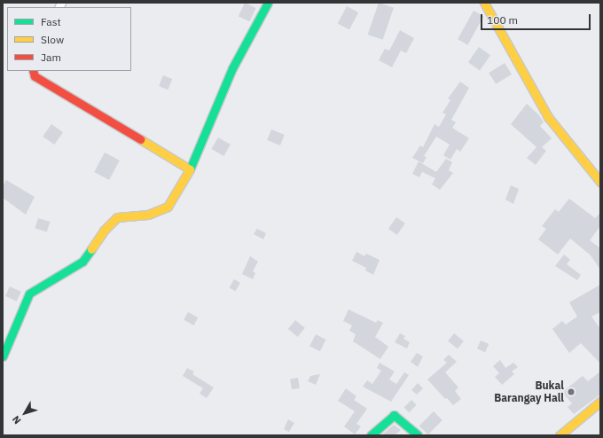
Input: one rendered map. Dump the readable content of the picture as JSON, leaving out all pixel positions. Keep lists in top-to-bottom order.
{
  "places": ["Bukal Barangay Hall"],
  "legend": ["Fast", "Slow", "Jam"],
  "scale_bar": "100 m",
  "north": "bottom left"
}
